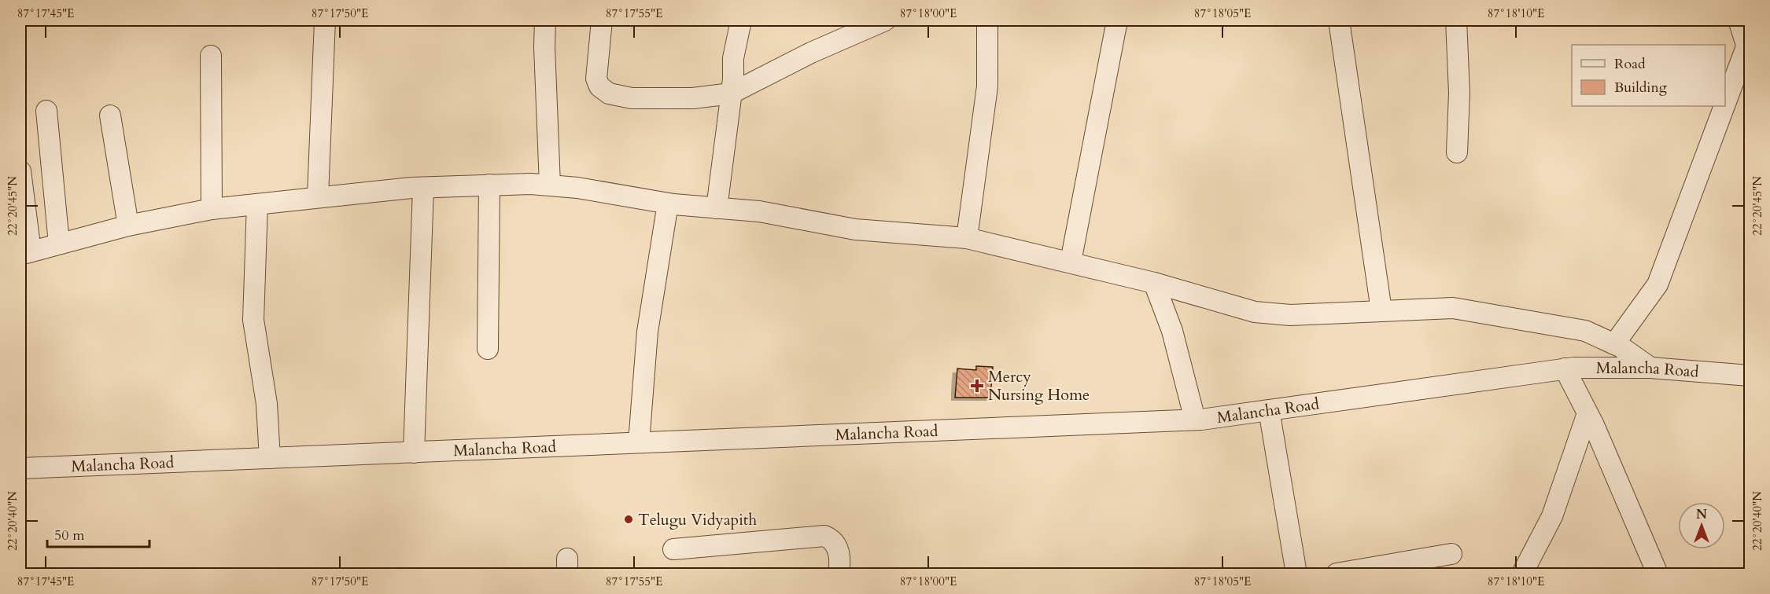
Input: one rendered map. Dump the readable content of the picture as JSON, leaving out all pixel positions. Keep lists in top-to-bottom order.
{
  "streets": {
    "street": ["Malancha Road"]
  },
  "places": {
    "health": ["Mercy Nursing Home"],
    "other": ["Telugu Vidyapith"]
  },
  "legend": ["Road", "Building"],
  "scale_bar": "50 m",
  "north": "top",
  "coordinates": [
    "87°17'45\"E",
    "87°17'50\"E",
    "87°17'55\"E",
    "87°18'00\"E",
    "87°18'05\"E",
    "87°18'10\"E",
    "22°20'45\"N",
    "22°20'40\"N"
  ]
}
